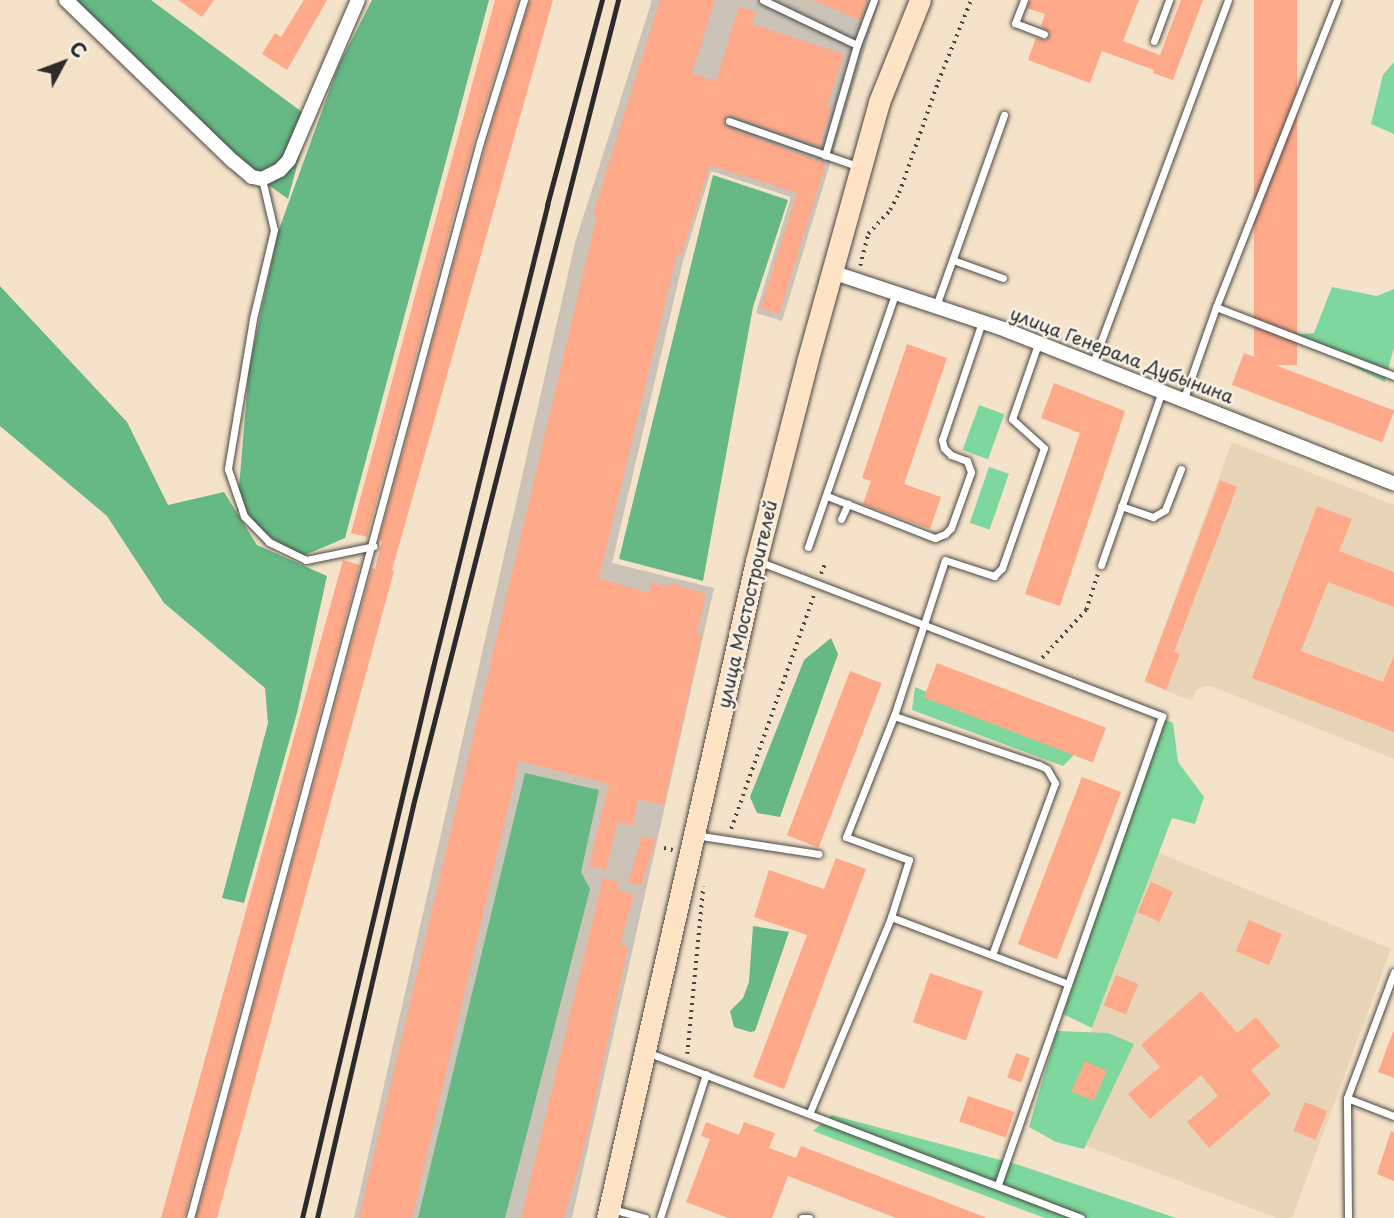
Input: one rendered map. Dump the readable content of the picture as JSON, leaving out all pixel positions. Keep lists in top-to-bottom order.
{
  "streets": {
    "main road": ["улица Мостостроителей"],
    "street": ["улица Генерала Дубынина"]
  },
  "crossings": [
    ["улица Генерала Дубынина", "улица Мостостроителей"]
  ],
  "north": "top right"
}
